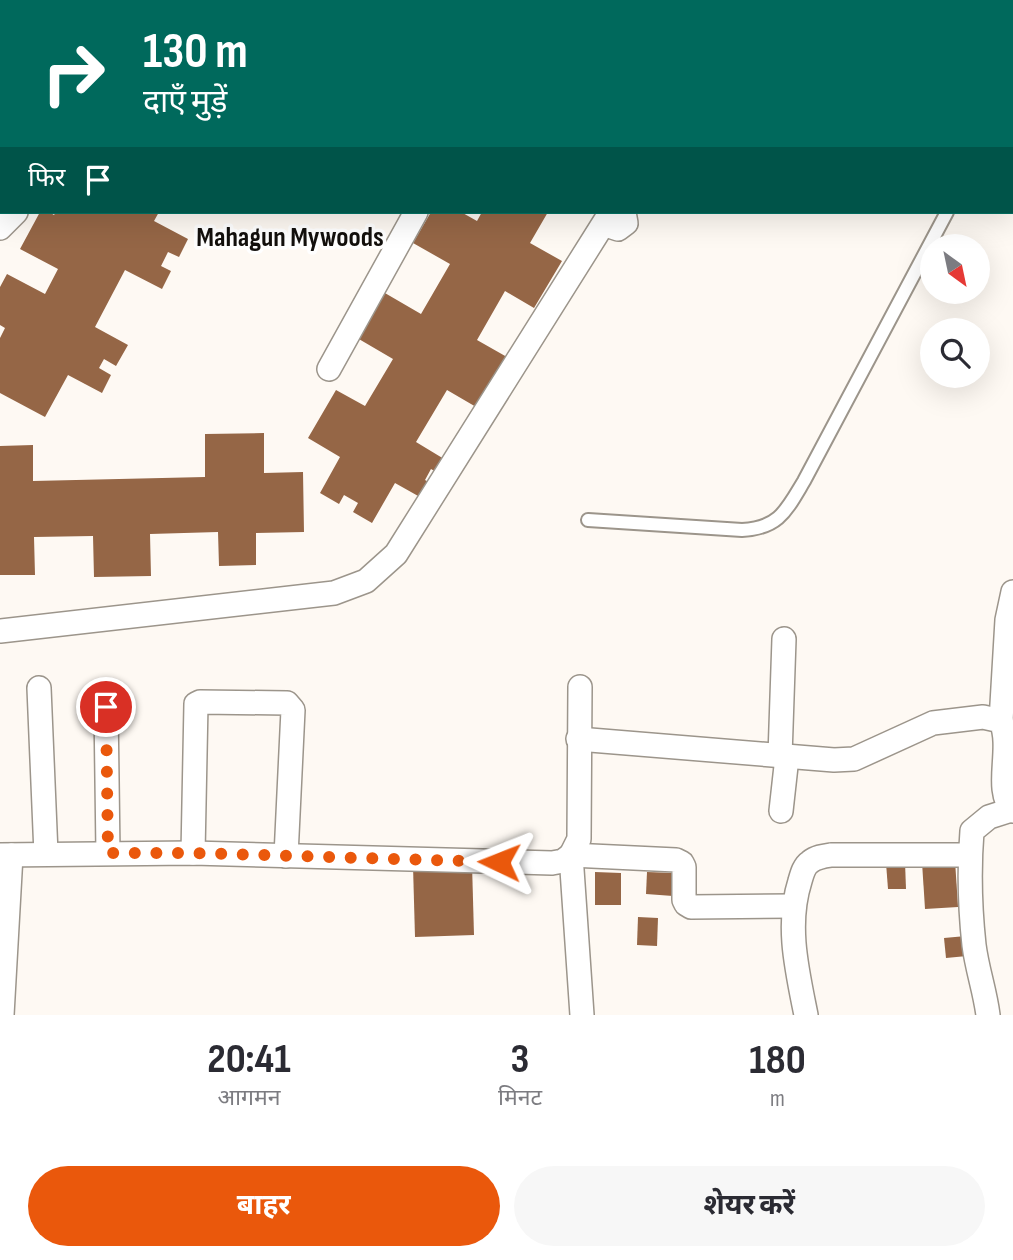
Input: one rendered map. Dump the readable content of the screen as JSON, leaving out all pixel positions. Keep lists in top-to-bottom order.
{
  "districts": ["Mahagun Mywoods"],
  "north": "bottom right",
  "page": {
    "turn": ["130 m", "दाएँ मुड़ें"],
    "then": "फिर",
    "eta": [
      "20:41",
      "आगमन",
      "3",
      "मिनट",
      "180",
      "m"
    ],
    "buttons": ["बाहर", "शेयर करें"]
  }
}
